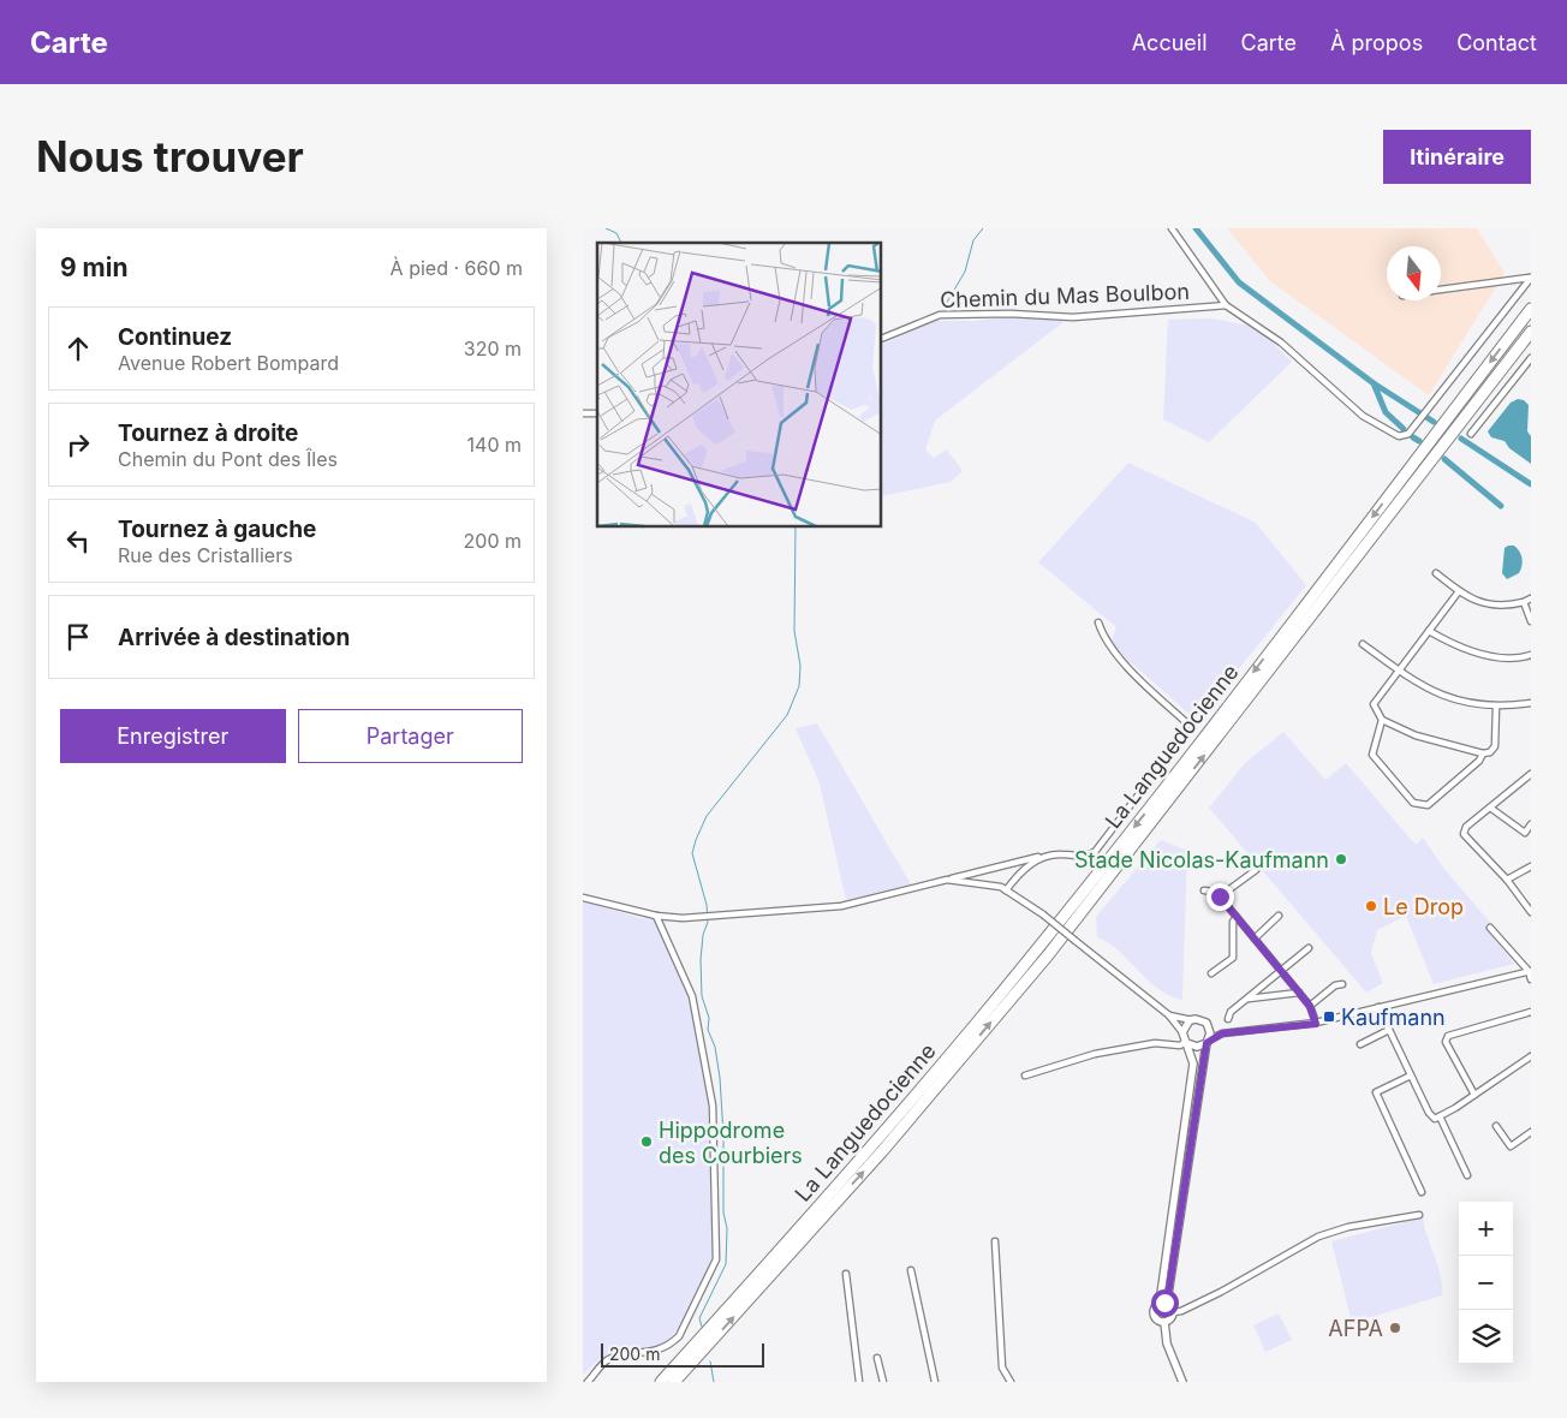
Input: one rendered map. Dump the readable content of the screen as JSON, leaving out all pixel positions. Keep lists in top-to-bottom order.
{
  "streets": {
    "highway": ["La Languedocienne"],
    "street": ["Chemin du Mas Boulbon"]
  },
  "places": {
    "other": [
      "Stade Nicolas-Kaufmann",
      "Le Drop",
      "Hippodrome des Courbiers",
      "AFPA"
    ],
    "transit": ["Kaufmann"]
  },
  "scale_bar": "200 m",
  "north": "bottom",
  "page": {
    "header": "Carte",
    "nav": [
      "Accueil",
      "Carte",
      "À propos",
      "Contact"
    ],
    "buttons": [
      "Itinéraire",
      ["Enregistrer", "Partager"]
    ],
    "title": "Nous trouver",
    "heading": ["9 min", "À pied · 660 m"],
    "list": [
      ["Continuez", "Avenue Robert Bompard", "320 m"],
      ["Tournez à droite", "Chemin du Pont des Îles", "140 m"],
      ["Tournez à gauche", "Rue des Cristalliers", "200 m"],
      "Arrivée à destination"
    ],
    "map_buttons": ["+", "−"],
    "scale": "200 m"
  }
}
